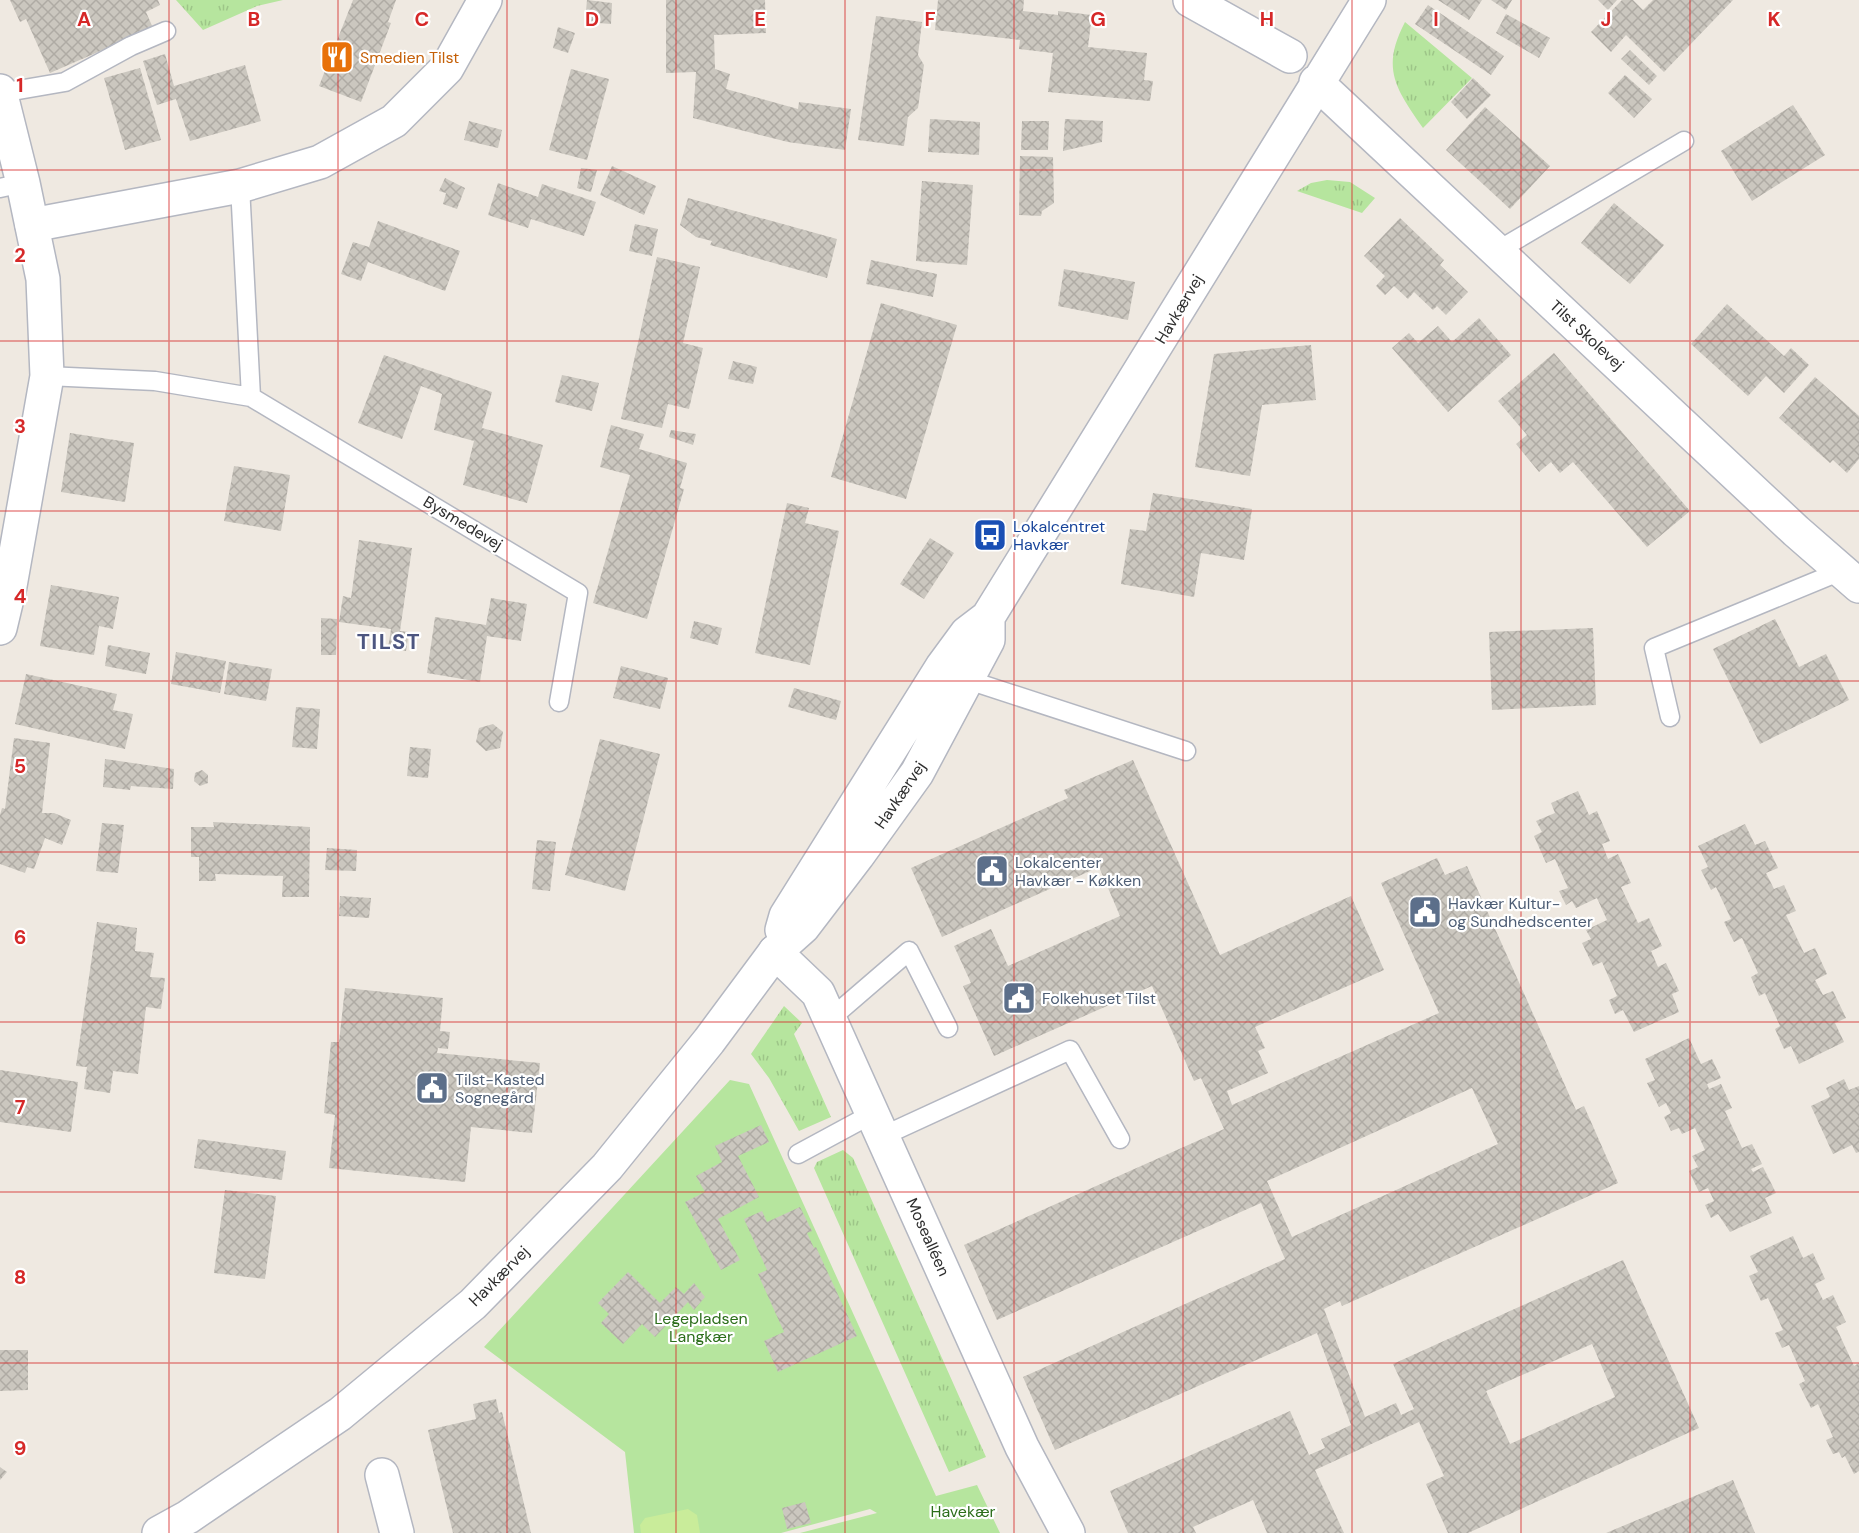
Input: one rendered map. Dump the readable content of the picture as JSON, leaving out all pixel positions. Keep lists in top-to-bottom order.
{
  "streets": {
    "street": ["Havkærvej", "Tilst Skolevej", "Mosealléen"],
    "lane": ["Bysmedevej"]
  },
  "crossings": [
    ["Havkærvej", "Tilst Skolevej"],
    ["Havkærvej", "Mosealléen"]
  ],
  "districts": ["TILST"],
  "parks": ["Legepladsen Langkær", "Havekær"],
  "places": {
    "restaurant": ["Smedien Tilst"],
    "bus stop": ["Lokalcentret Havkær"],
    "public building": [
      "Lokalcenter Havkær - Køkken",
      "Havkær Kultur- og Sundhedscenter",
      "Folkehuset Tilst",
      "Tilst-Kasted Sognegård"
    ]
  },
  "grid": {
    "columns": [
      "A",
      "B",
      "C",
      "D",
      "E",
      "F",
      "G",
      "H",
      "I",
      "J",
      "K"
    ],
    "rows": [
      "1",
      "2",
      "3",
      "4",
      "5",
      "6",
      "7",
      "8",
      "9"
    ]
  }
}
